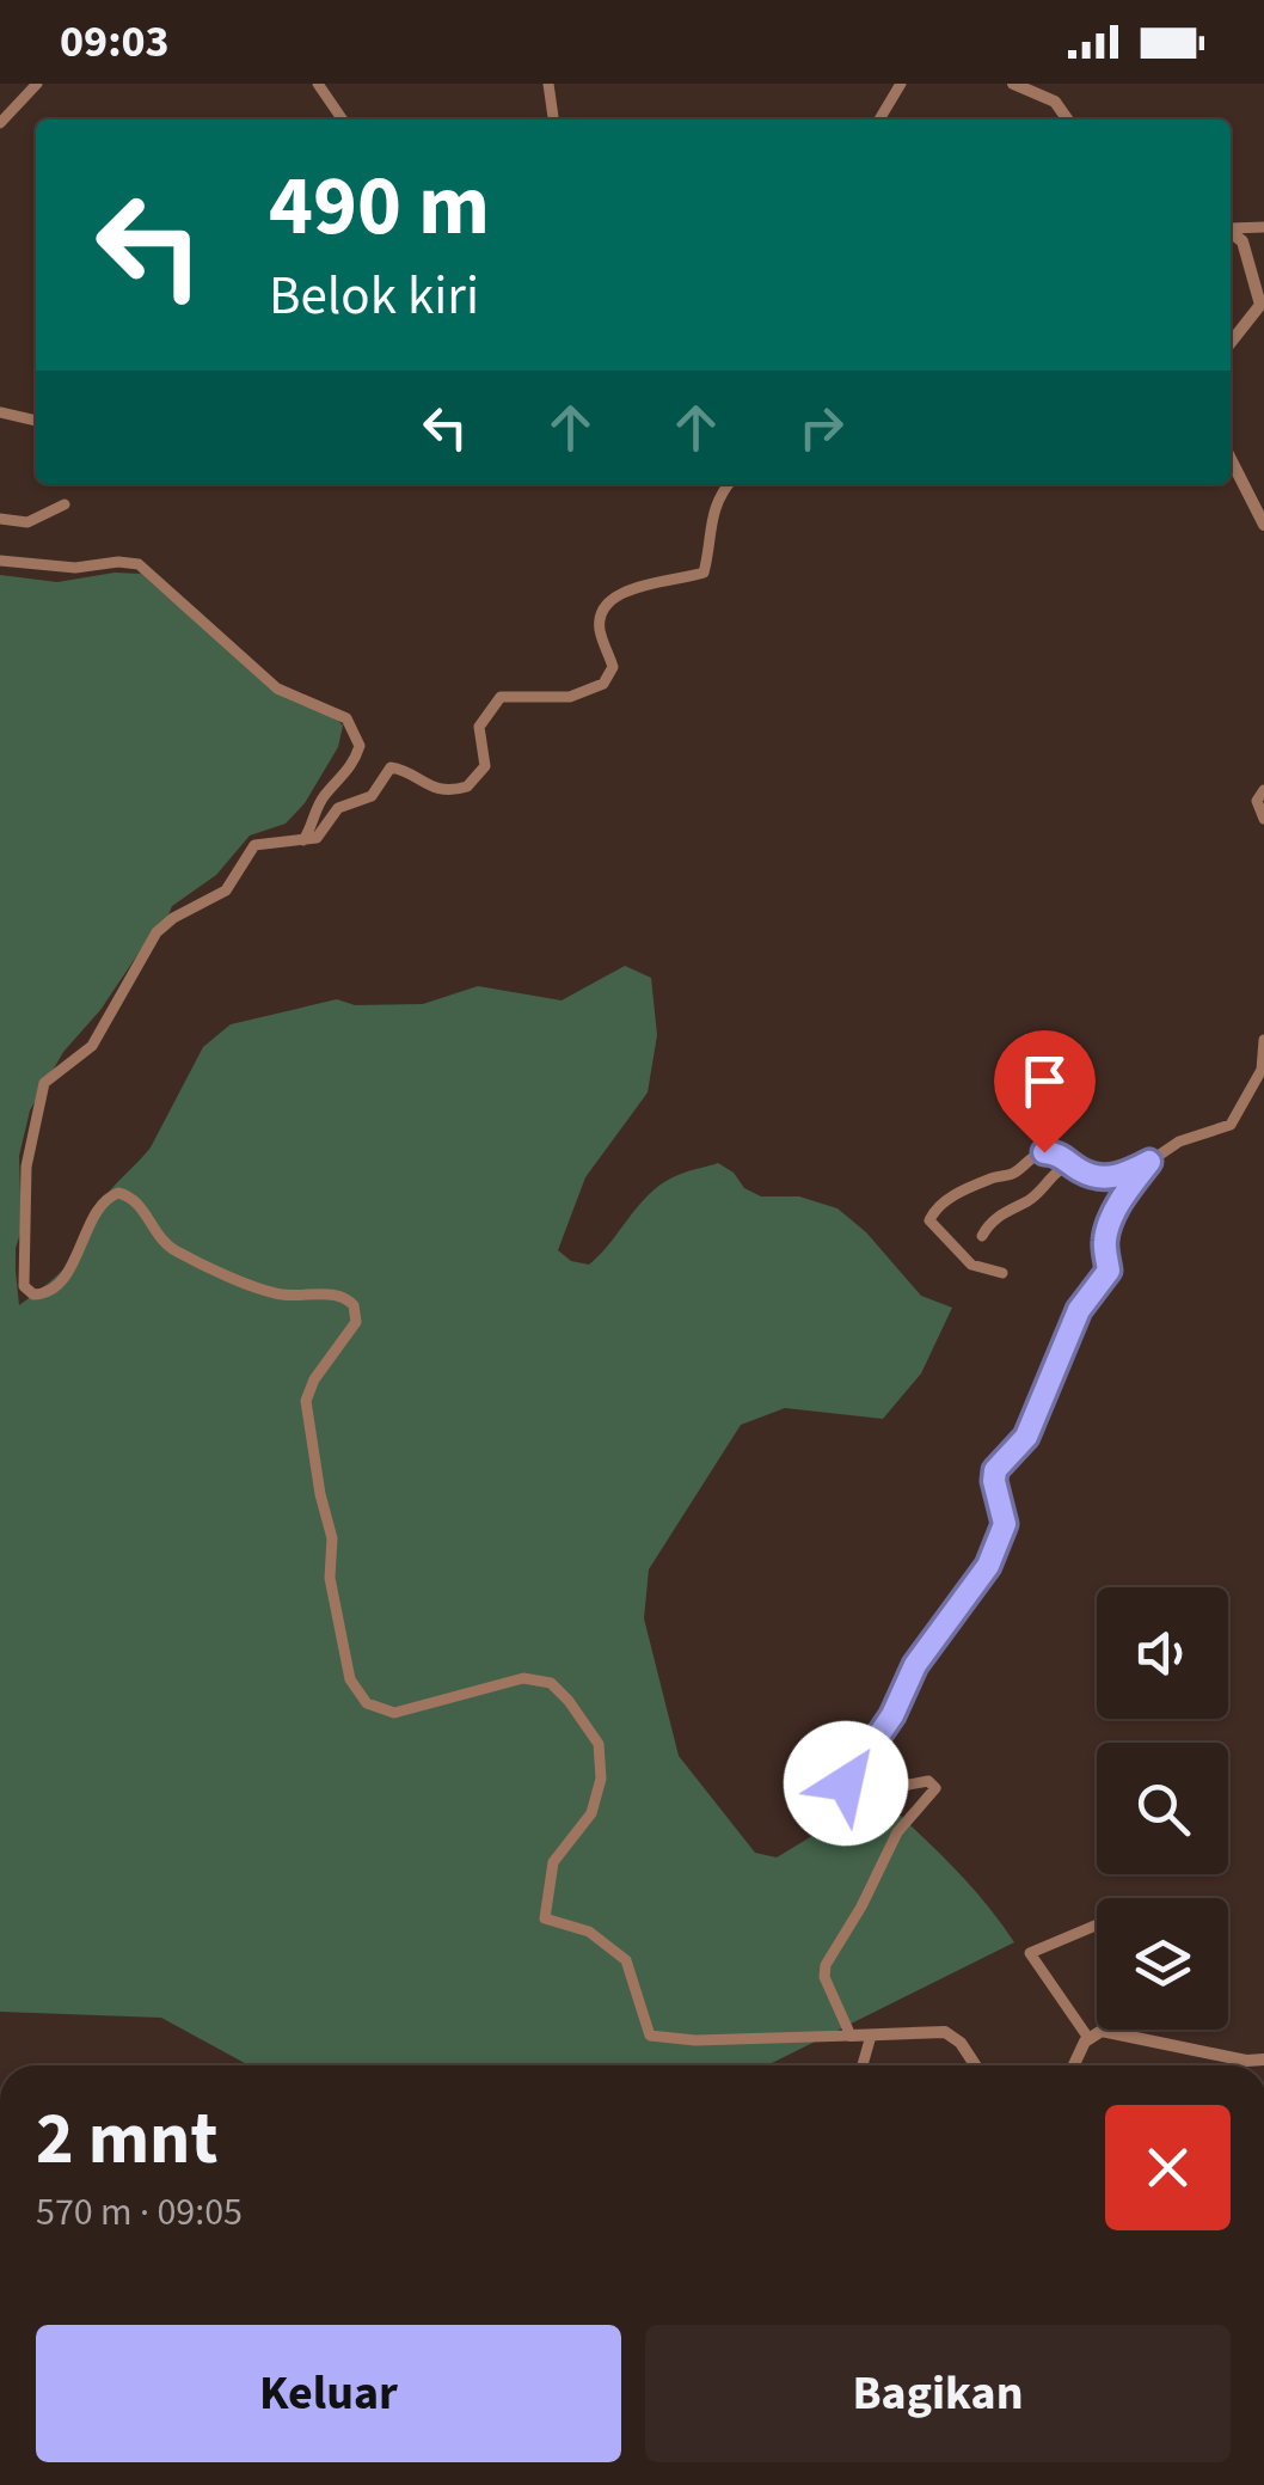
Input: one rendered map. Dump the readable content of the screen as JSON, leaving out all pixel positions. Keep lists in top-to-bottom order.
{
  "page": {
    "status": "09:03",
    "turn": ["490 m", "Belok kiri"],
    "heading": ["2 mnt", "570 m · 09:05"],
    "buttons": ["Keluar", "Bagikan"]
  }
}
